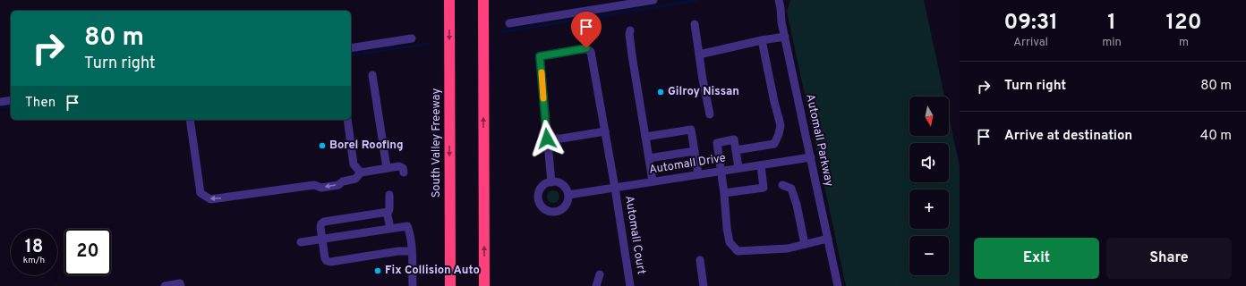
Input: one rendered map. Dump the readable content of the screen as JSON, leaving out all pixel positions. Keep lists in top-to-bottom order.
{
  "streets": {
    "highway": ["South Valley Freeway"],
    "street": ["Automall Parkway", "Automall Drive", "Automall Court"]
  },
  "crossings": [
    ["Automall Parkway", "Automall Drive"],
    ["Automall Drive", "Automall Court"]
  ],
  "places": ["Gilroy Nissan", "Borel Roofing", "Fix Collision Auto"],
  "north": "bottom",
  "page": {
    "eta": [
      "09:31",
      "Arrival",
      "1",
      "min",
      "120",
      "m"
    ],
    "turn": ["80 m", "Turn right"],
    "list": [
      {
        "name": "Turn right",
        "value": "80 m"
      },
      {
        "name": "Arrive at destination",
        "value": "40 m"
      }
    ],
    "then": "Then",
    "map_buttons": ["+", "−"],
    "speed": "18 km/h",
    "limit": "20",
    "buttons": ["Exit", "Share"]
  }
}
